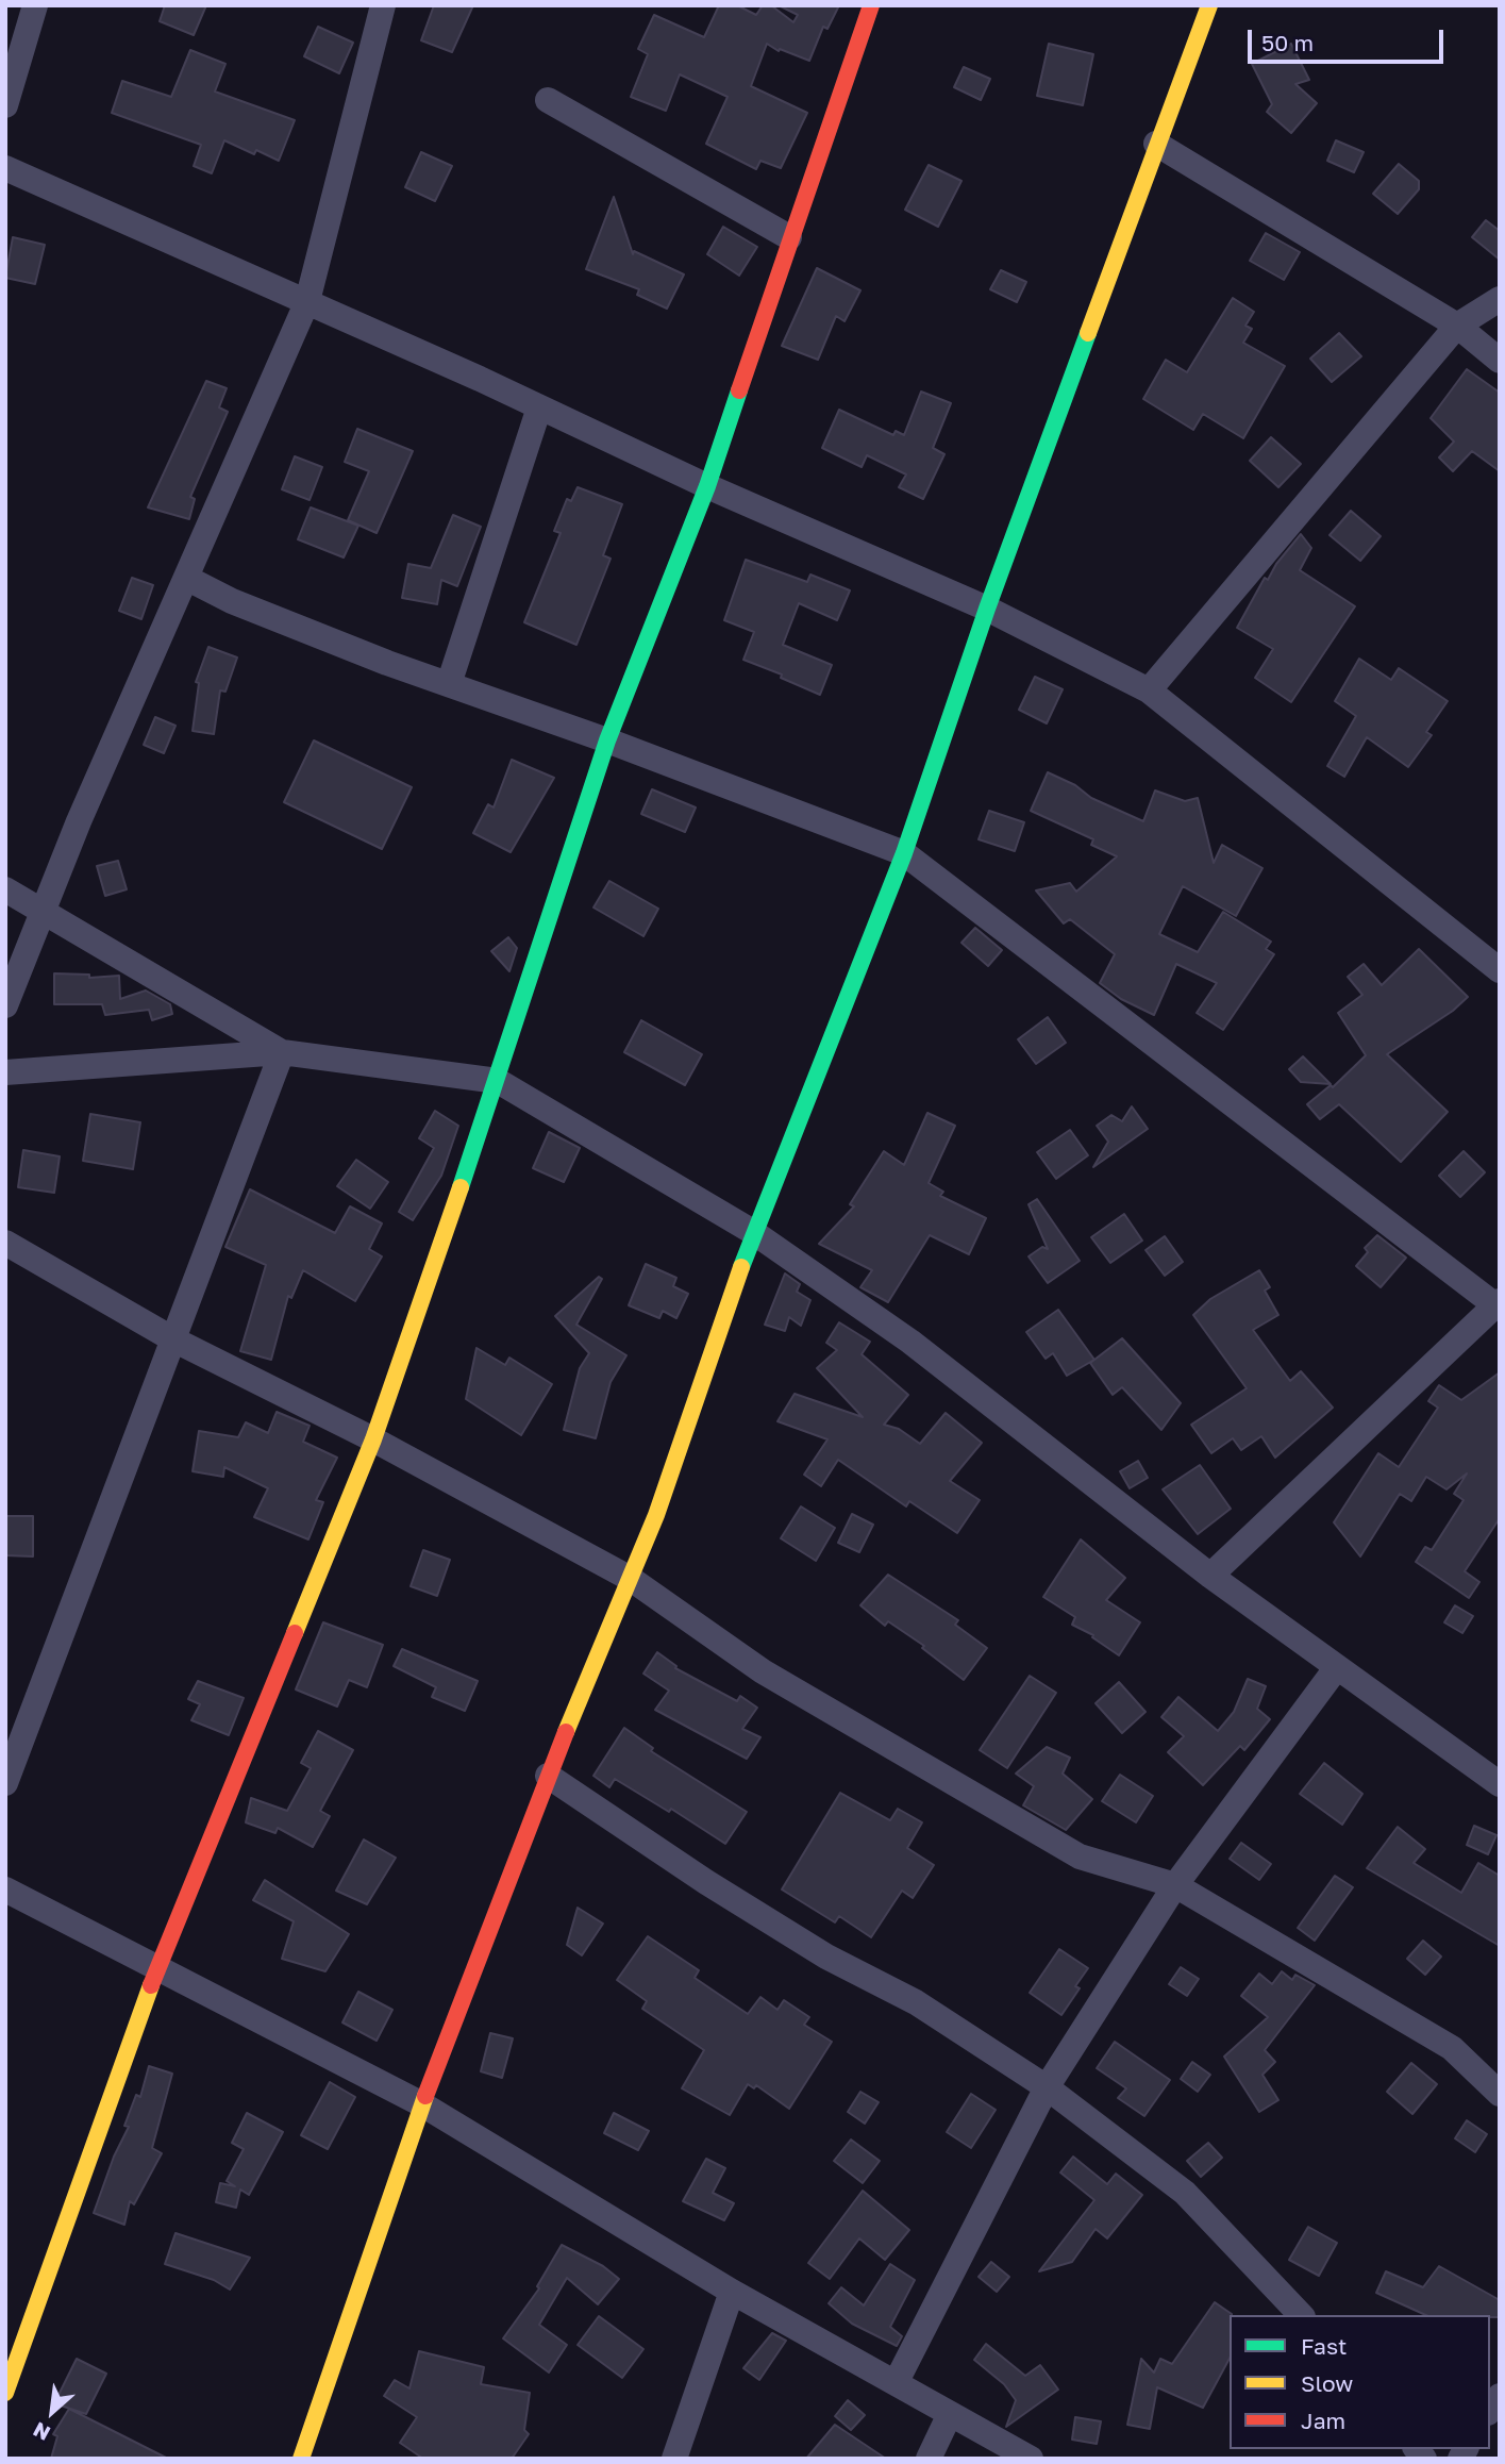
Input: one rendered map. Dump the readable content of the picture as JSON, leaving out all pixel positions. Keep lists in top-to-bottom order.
{
  "legend": ["Fast", "Slow", "Jam"],
  "scale_bar": "50 m",
  "north": "bottom left"
}
